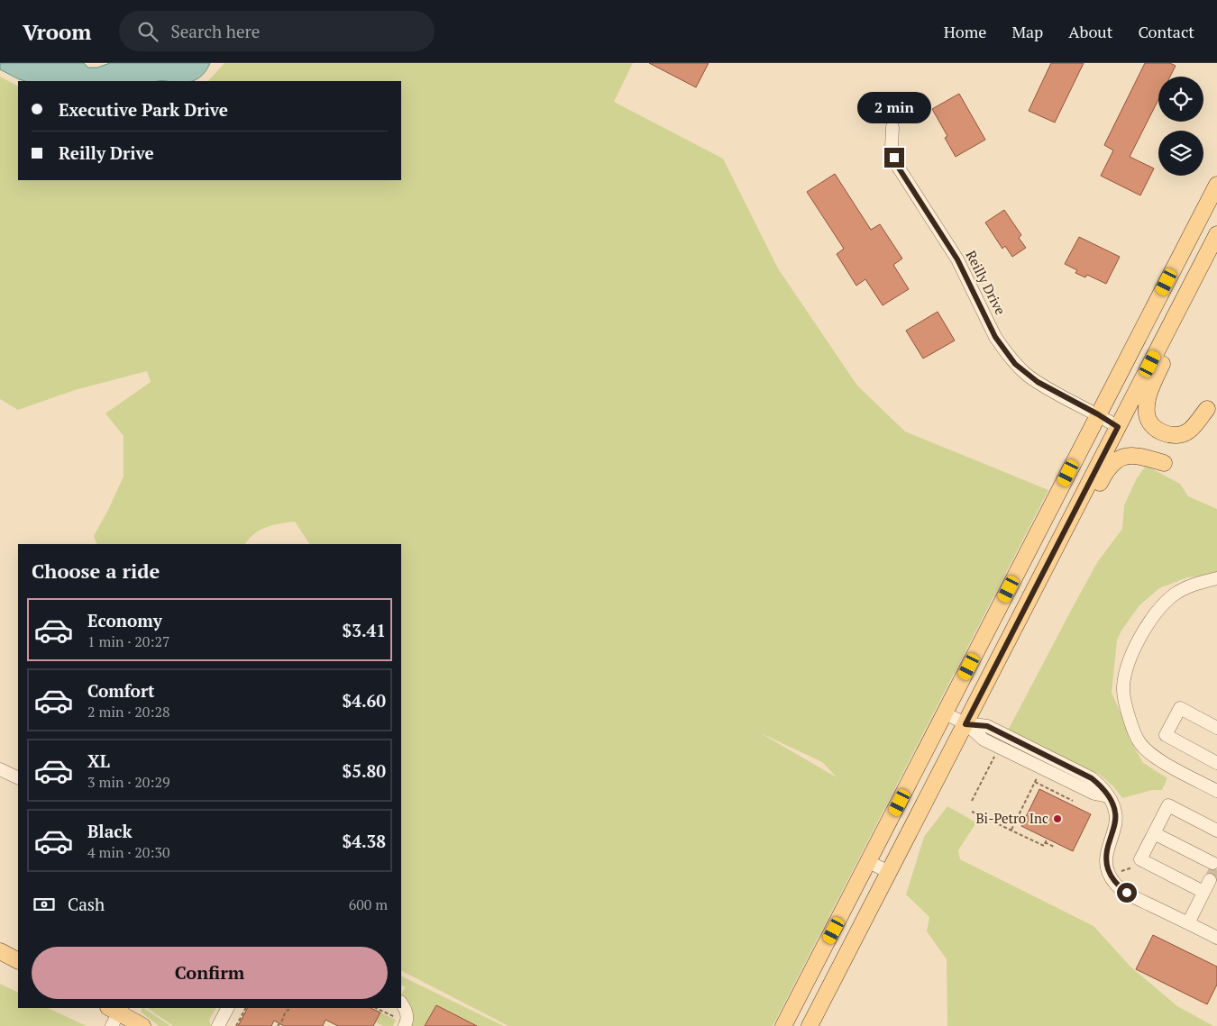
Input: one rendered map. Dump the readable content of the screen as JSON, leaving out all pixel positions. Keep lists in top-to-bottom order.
{
  "streets": {
    "street": ["Reilly Drive"]
  },
  "places": ["Bi-Petro Inc"],
  "page": {
    "header": "Vroom",
    "search": "Search here",
    "nav": [
      "Home",
      "Map",
      "About",
      "Contact"
    ],
    "banner": ["Executive Park Drive", "Reilly Drive"],
    "bubble": "2 min",
    "heading": "Choose a ride",
    "list": [
      {
        "name": "Economy",
        "note": "1 min · 20:27",
        "value": "$3.41"
      },
      {
        "name": "Comfort",
        "note": "2 min · 20:28",
        "value": "$4.60"
      },
      {
        "name": "XL",
        "note": "3 min · 20:29",
        "value": "$5.80"
      },
      {
        "name": "Black",
        "note": "4 min · 20:30",
        "value": "$4.38"
      }
    ],
    "pay": ["Cash", "600 m"],
    "buttons": "Confirm"
  }
}
